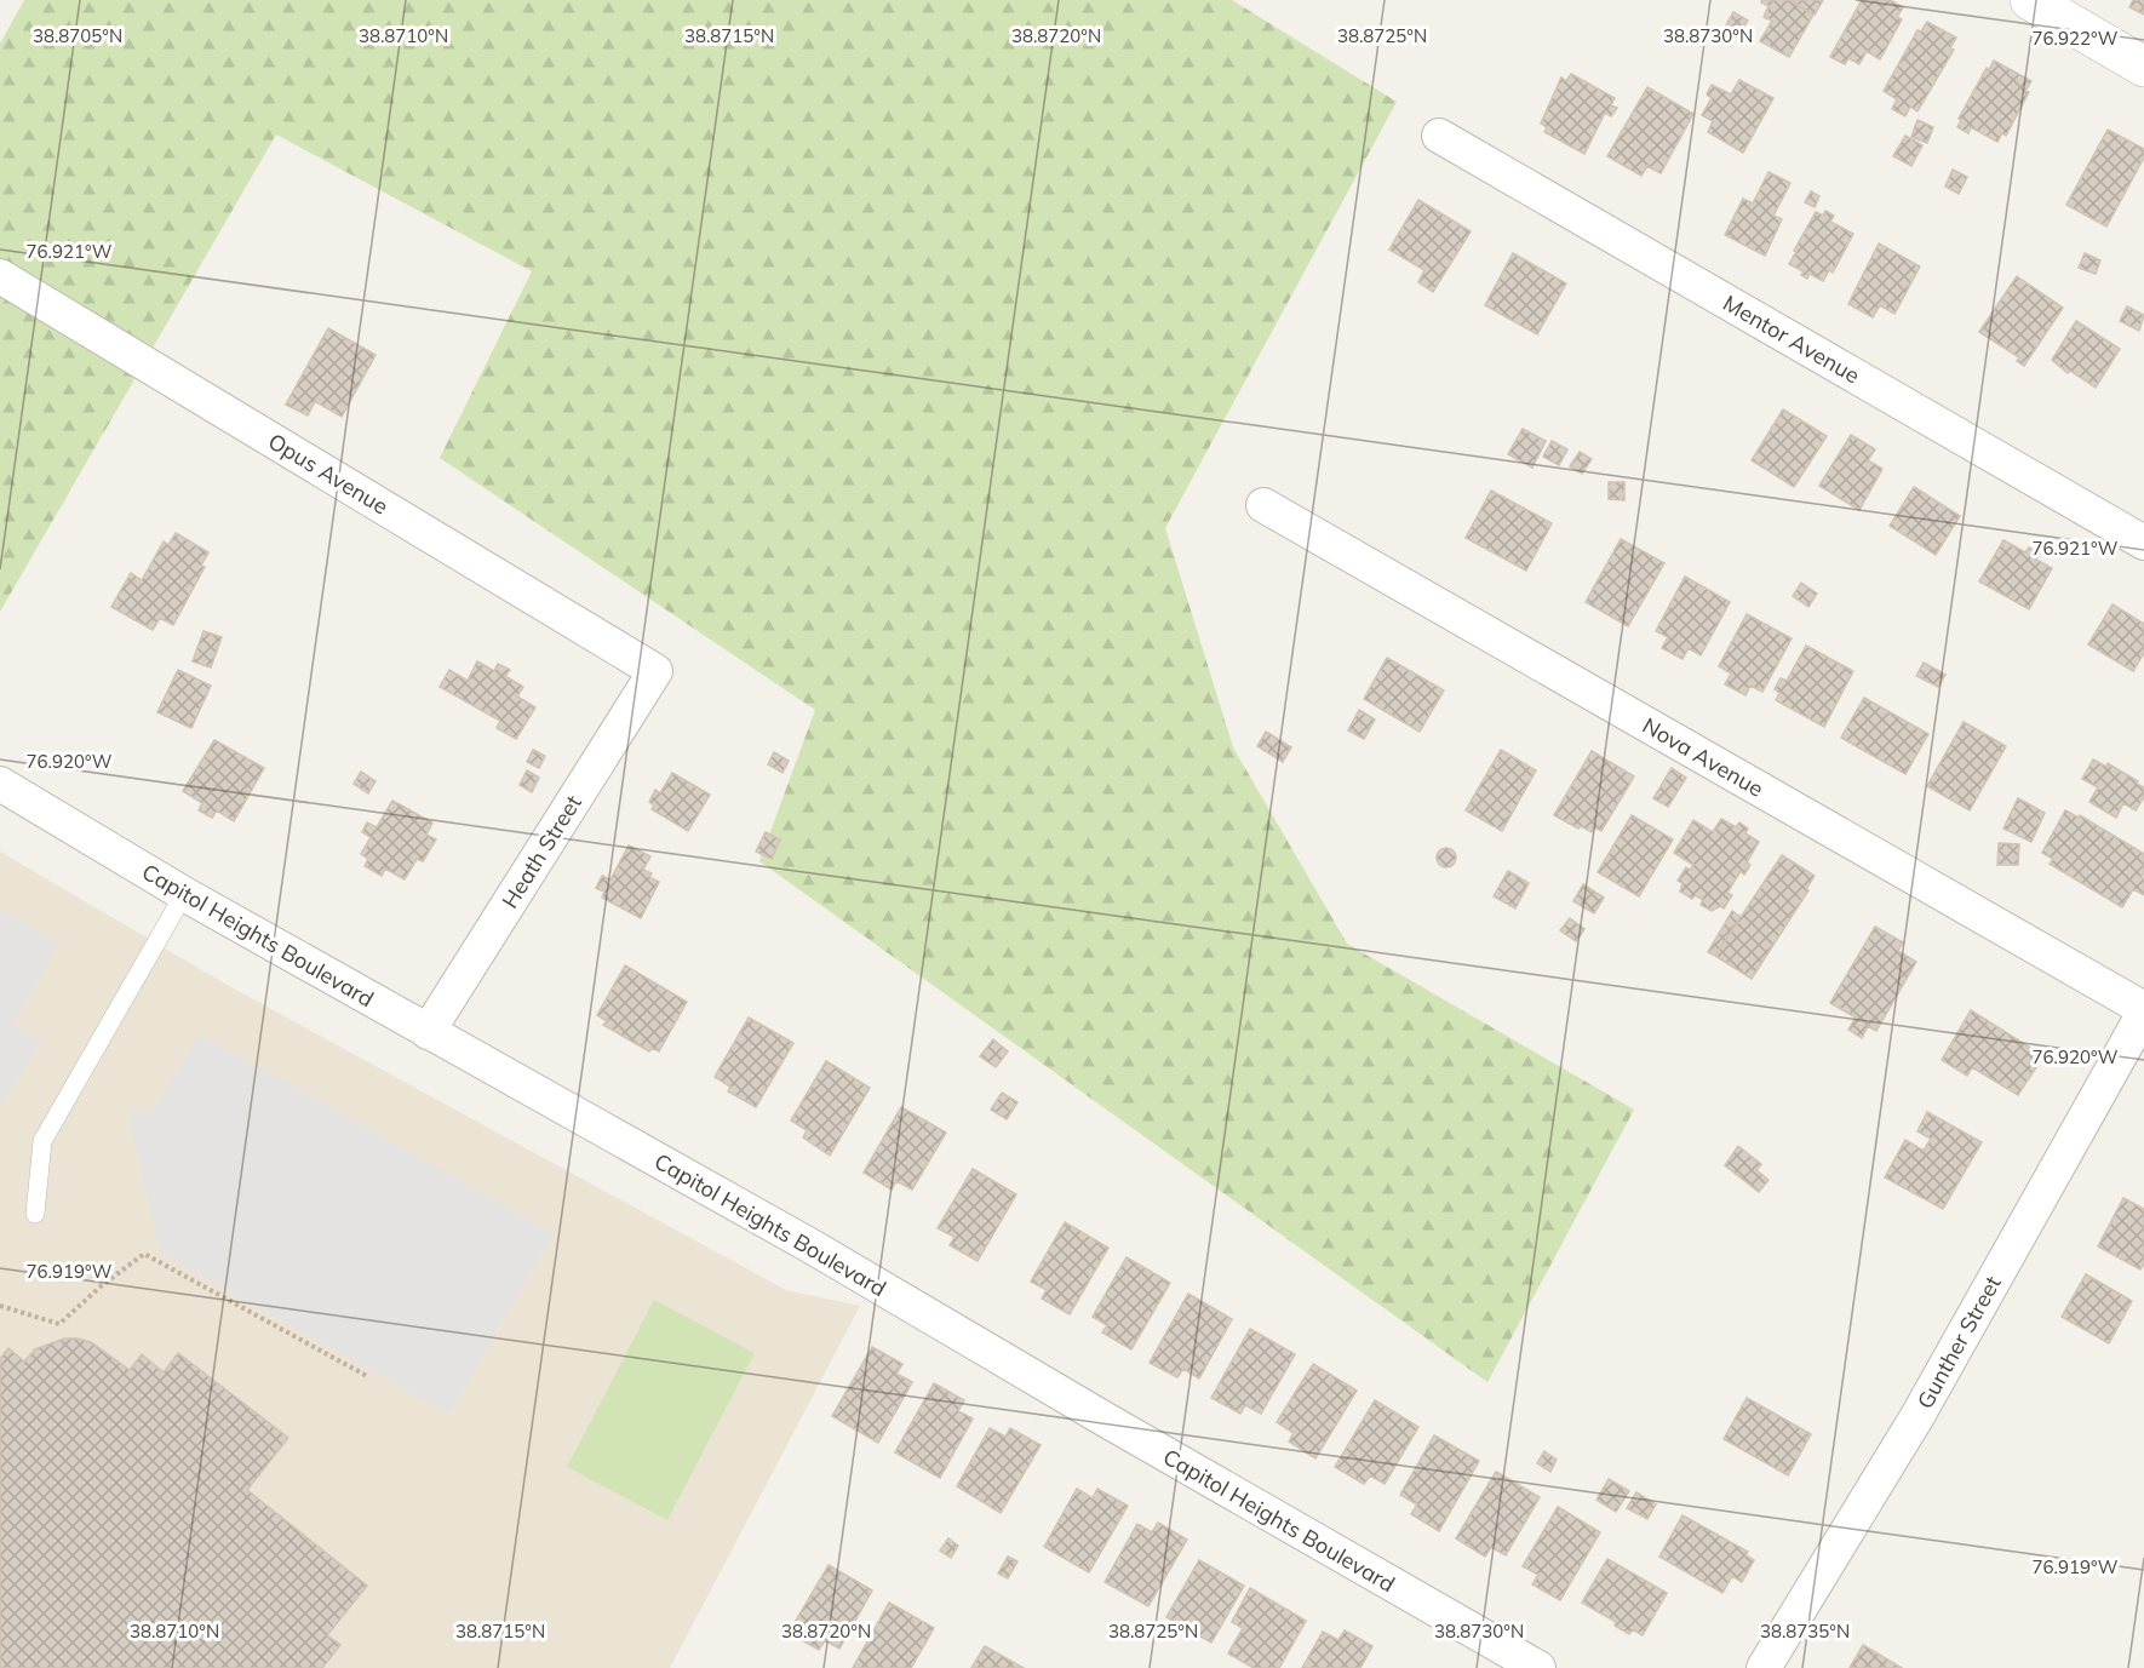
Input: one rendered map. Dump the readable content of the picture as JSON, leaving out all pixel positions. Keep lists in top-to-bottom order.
{
  "streets": {
    "street": [
      "Mentor Avenue",
      "Opus Avenue",
      "Nova Avenue",
      "Heath Street",
      "Capitol Heights Boulevard",
      "Gunther Street"
    ]
  },
  "crossings": [
    ["Opus Avenue", "Heath Street"],
    ["Nova Avenue", "Gunther Street"],
    ["Heath Street", "Capitol Heights Boulevard"]
  ],
  "coordinates": [
    "38.8705°N",
    "38.8710°N",
    "38.8715°N",
    "38.8720°N",
    "38.8725°N",
    "38.8730°N",
    "76.922°W",
    "76.921°W",
    "76.920°W",
    "76.919°W",
    "38.8735°N"
  ]
}
